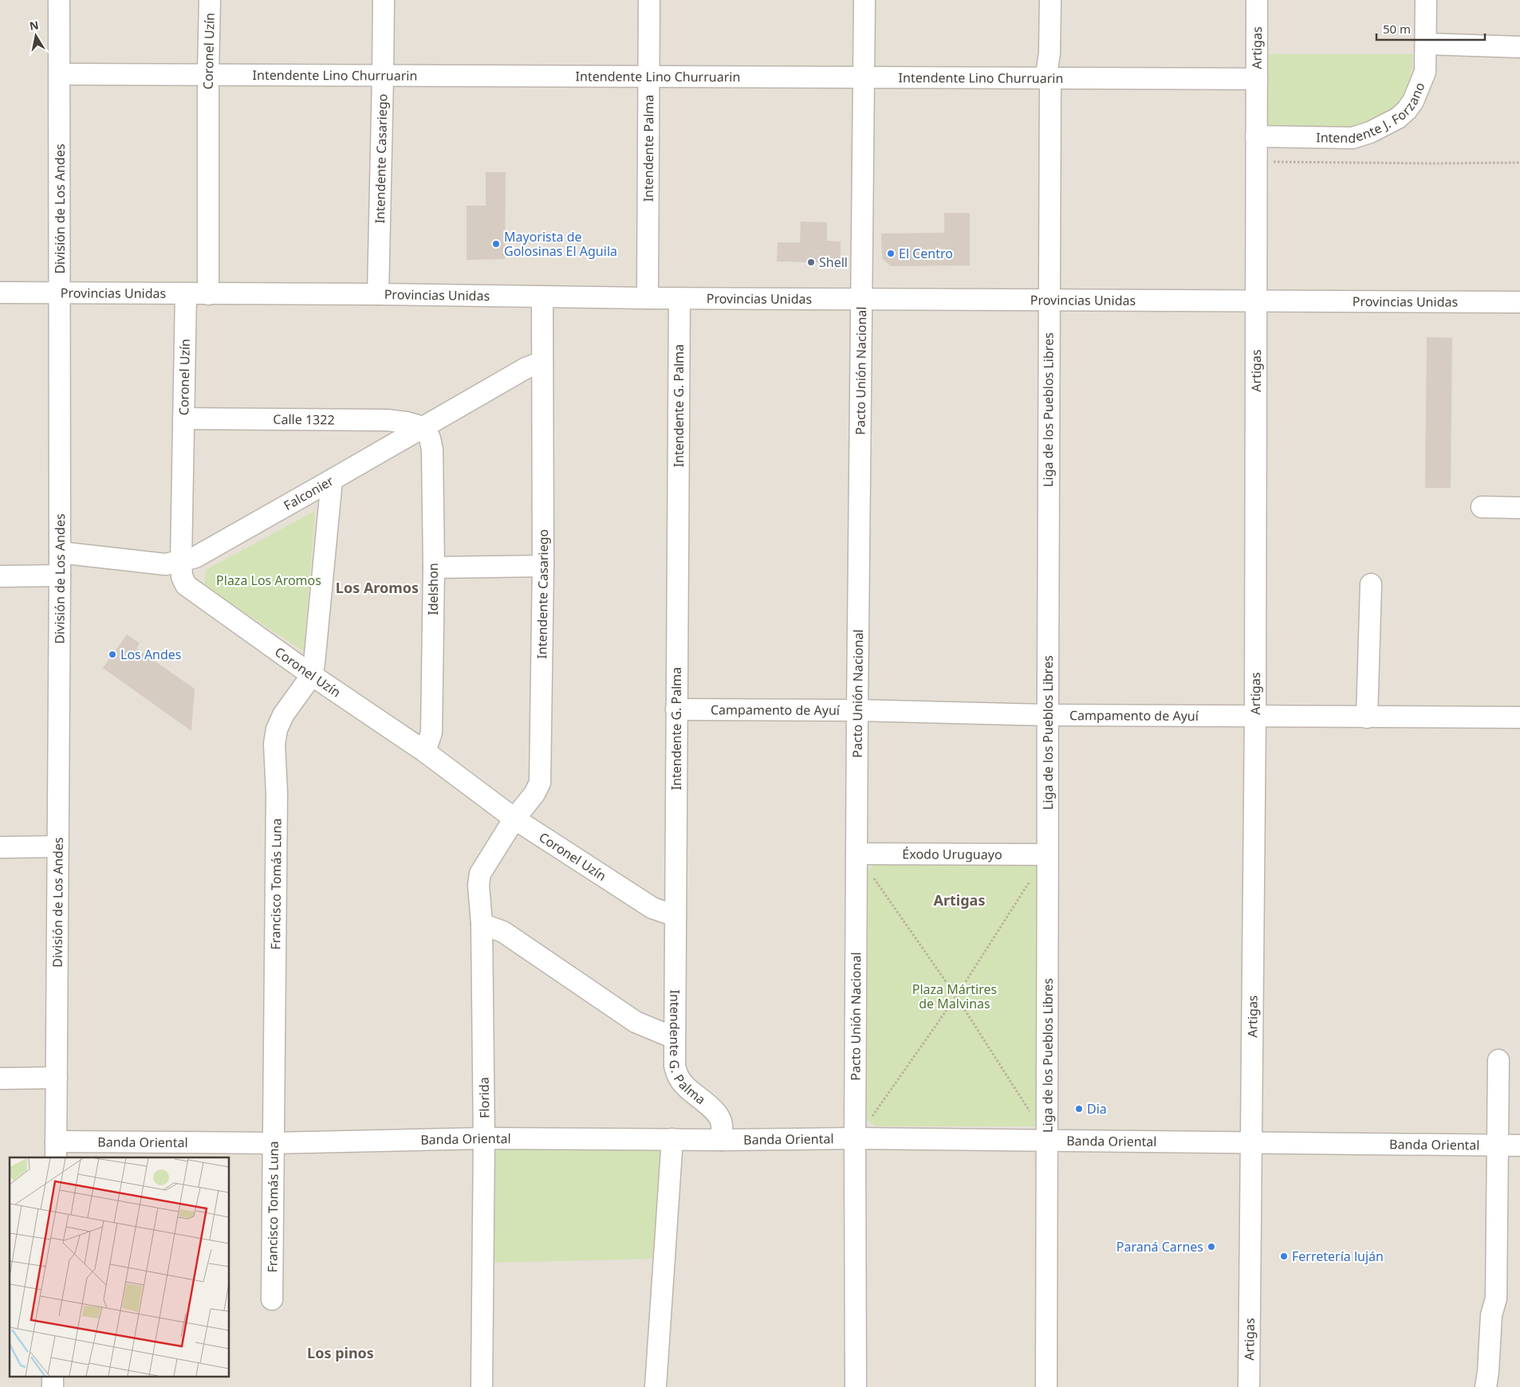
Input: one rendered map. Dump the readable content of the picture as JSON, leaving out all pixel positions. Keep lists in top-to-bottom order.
{
  "streets": {
    "street": [
      "Artigas",
      "Coronel Uzín",
      "Intendente Lino Churruarin",
      "Intendente J. Forzano",
      "Intendente Palma",
      "Intendente Casariego",
      "División de Los Andes",
      "Provincias Unidas",
      "Pacto Unión Nacional",
      "Intendente G. Palma",
      "Liga de los Pueblos Libres",
      "Calle 1322",
      "Falconier",
      "Idelshon",
      "Campamento de Ayuí",
      "Éxodo Uruguayo",
      "Francisco Tomás Luna",
      "Florida",
      "Banda Oriental"
    ]
  },
  "crossings": [
    ["Artigas", "Intendente Lino Churruarin"],
    ["Artigas", "Intendente J. Forzano"],
    ["Artigas", "Provincias Unidas"],
    ["Artigas", "Campamento de Ayuí"],
    ["Artigas", "Banda Oriental"],
    ["Coronel Uzín", "Intendente Lino Churruarin"],
    ["Coronel Uzín", "Intendente Casariego"],
    ["Coronel Uzín", "Provincias Unidas"],
    ["Coronel Uzín", "Intendente G. Palma"],
    ["Coronel Uzín", "Calle 1322"],
    ["Coronel Uzín", "Falconier"],
    ["Coronel Uzín", "Idelshon"],
    ["Coronel Uzín", "Francisco Tomás Luna"],
    ["Coronel Uzín", "Florida"],
    ["Intendente Lino Churruarin", "Intendente Palma"],
    ["Intendente Lino Churruarin", "Intendente Casariego"],
    ["Intendente Lino Churruarin", "División de Los Andes"],
    ["Intendente Lino Churruarin", "Pacto Unión Nacional"],
    ["Intendente Lino Churruarin", "Liga de los Pueblos Libres"],
    ["Intendente Palma", "Provincias Unidas"],
    ["Intendente Casariego", "Provincias Unidas"],
    ["Intendente Casariego", "Falconier"],
    ["Intendente Casariego", "Florida"],
    ["División de Los Andes", "Provincias Unidas"],
    ["División de Los Andes", "Falconier"],
    ["División de Los Andes", "Banda Oriental"],
    ["Provincias Unidas", "Pacto Unión Nacional"],
    ["Provincias Unidas", "Intendente G. Palma"],
    ["Provincias Unidas", "Liga de los Pueblos Libres"],
    ["Pacto Unión Nacional", "Campamento de Ayuí"],
    ["Pacto Unión Nacional", "Éxodo Uruguayo"],
    ["Pacto Unión Nacional", "Banda Oriental"],
    ["Intendente G. Palma", "Campamento de Ayuí"],
    ["Intendente G. Palma", "Banda Oriental"],
    ["Liga de los Pueblos Libres", "Campamento de Ayuí"],
    ["Liga de los Pueblos Libres", "Éxodo Uruguayo"],
    ["Liga de los Pueblos Libres", "Banda Oriental"],
    ["Calle 1322", "Falconier"],
    ["Calle 1322", "Idelshon"],
    ["Falconier", "Idelshon"],
    ["Falconier", "Francisco Tomás Luna"],
    ["Francisco Tomás Luna", "Banda Oriental"],
    ["Florida", "Banda Oriental"]
  ],
  "districts": ["Los Aromos", "Artigas", "Los pinos"],
  "parks": ["Plaza Los Aromos", "Plaza Mártires de Malvinas"],
  "places": [
    "Mayorista de Golosinas El Aguila",
    "El Centro",
    "Shell",
    "Los Andes",
    "Dia",
    "Paraná Carnes",
    "Ferretería luján"
  ],
  "scale_bar": "50 m",
  "north": "top"
}
